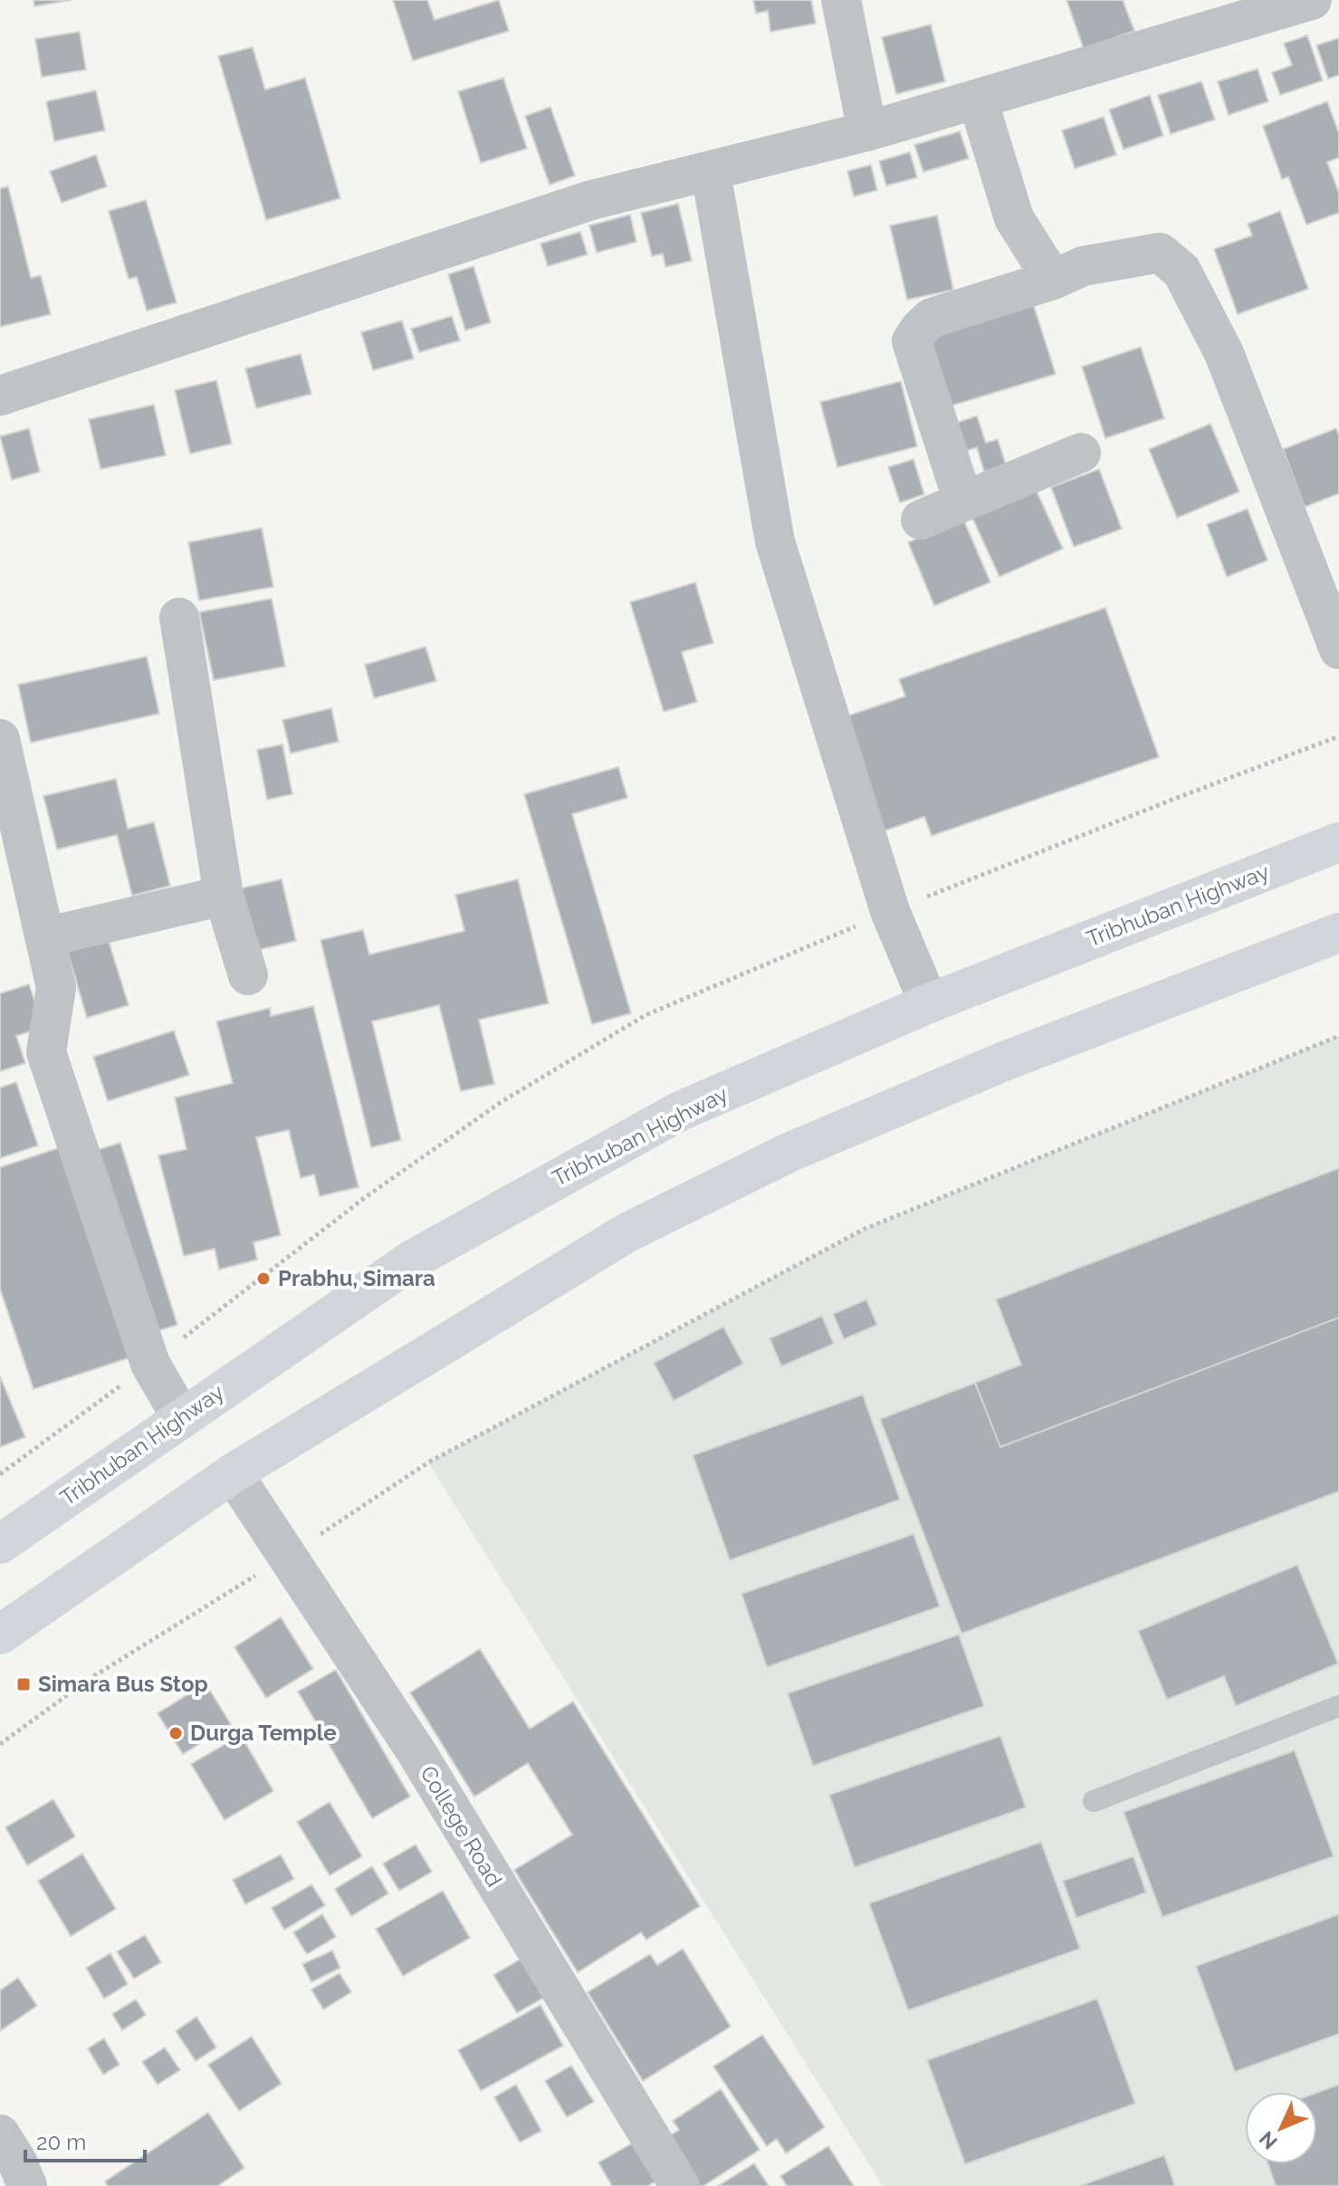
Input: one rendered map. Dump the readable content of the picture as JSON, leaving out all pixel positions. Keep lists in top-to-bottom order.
{
  "streets": {
    "highway": ["Tribhuban Highway"],
    "street": ["College Road"]
  },
  "places": {
    "other": ["Prabhu, Simara", "Durga Temple"],
    "transit": ["Simara Bus Stop"]
  },
  "scale_bar": "20 m",
  "north": "bottom left"
}
